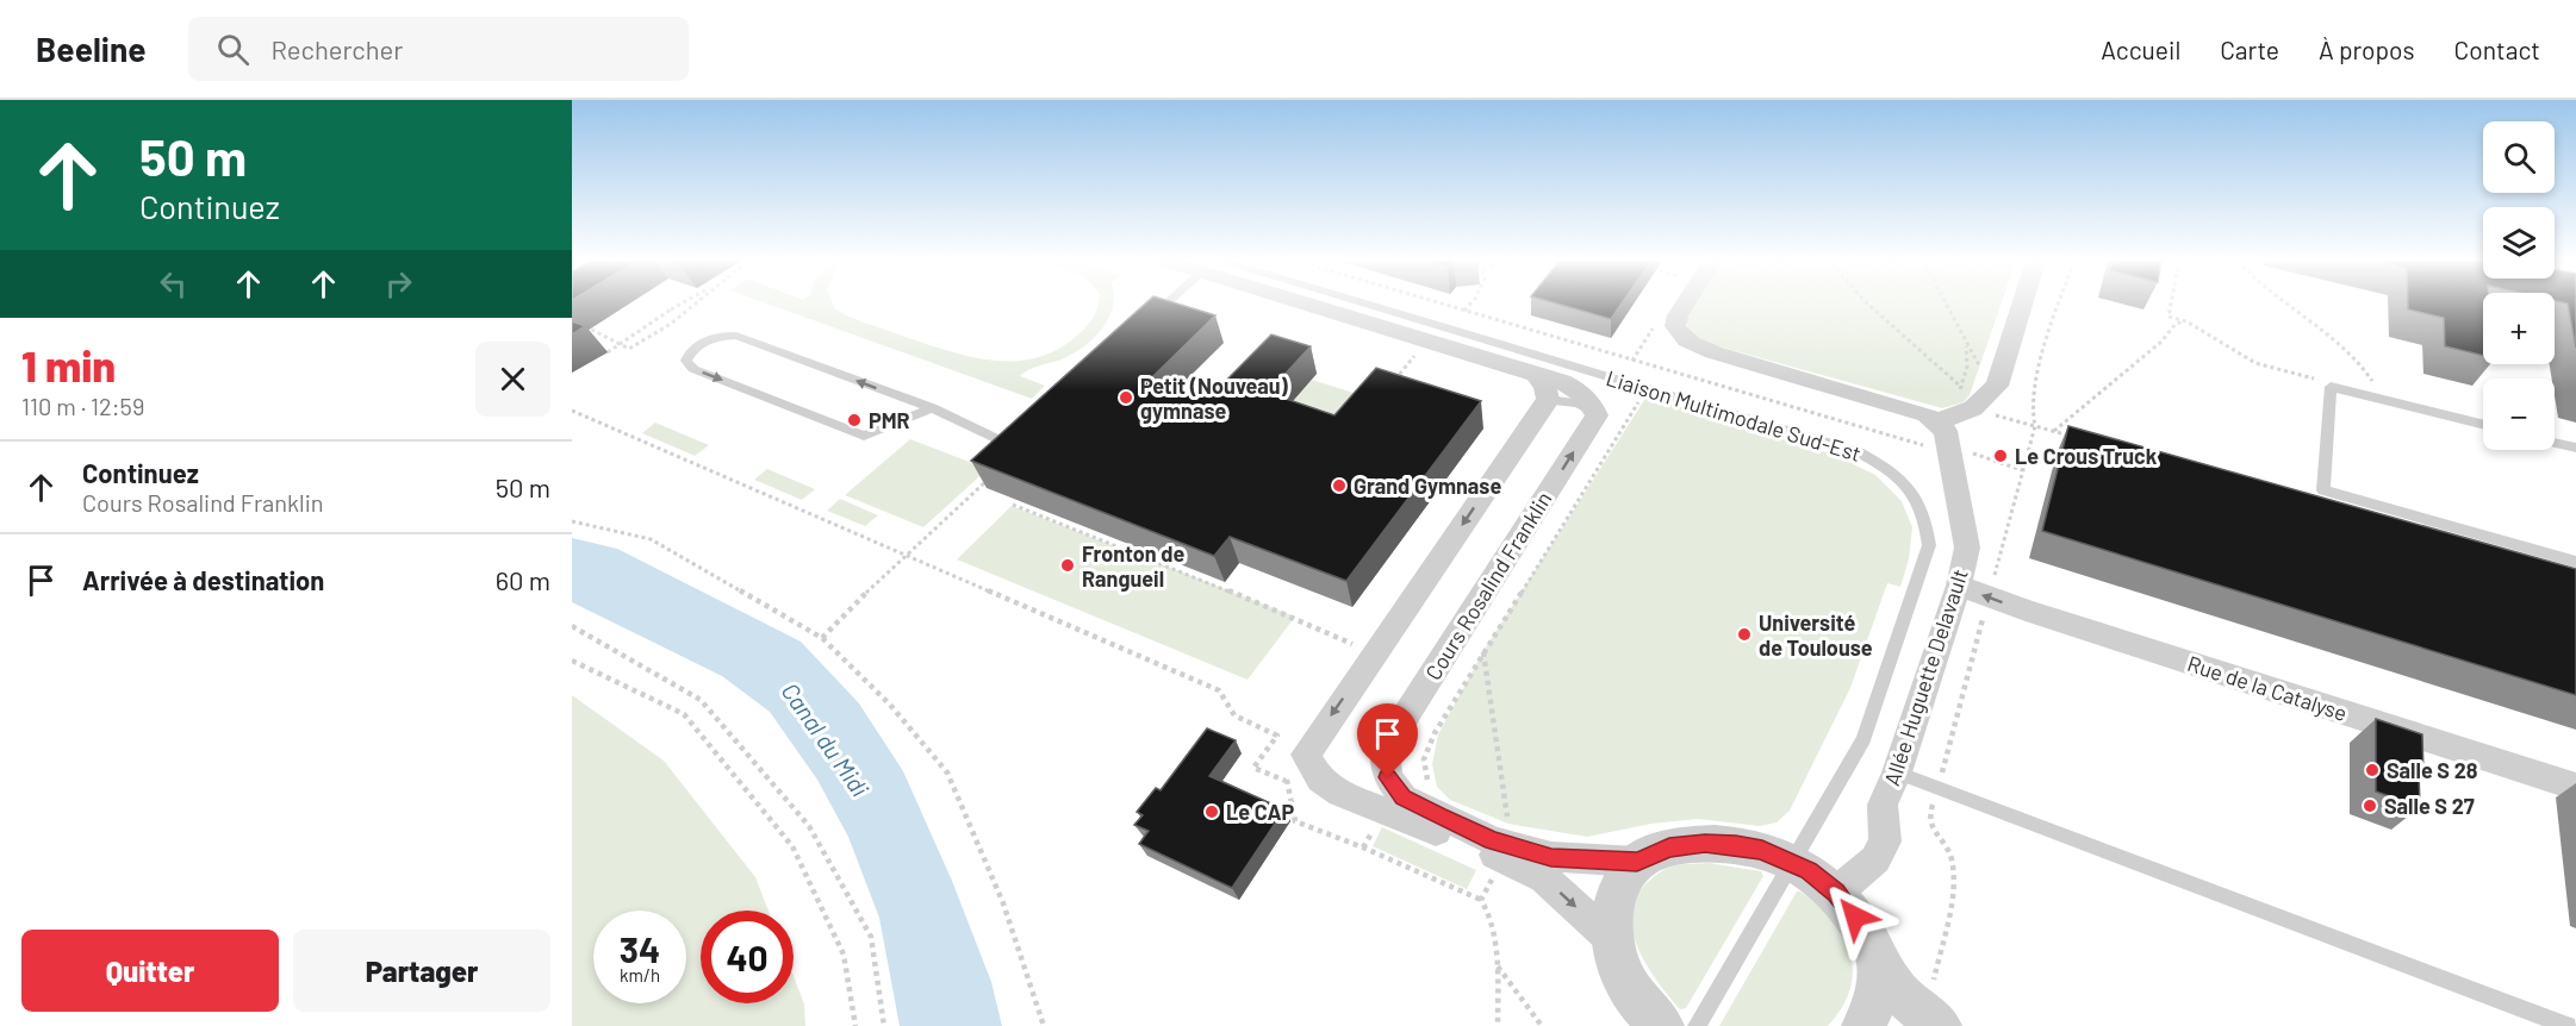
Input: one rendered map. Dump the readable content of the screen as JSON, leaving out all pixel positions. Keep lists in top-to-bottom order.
{
  "streets": {
    "street": ["Cours Rosalind Franklin", "Allée Huguette Delavault", "Rue de la Catalyse"],
    "lane": ["Liaison Multimodale Sud-Est"]
  },
  "crossings": [
    ["Allée Huguette Delavault", "Rue de la Catalyse"]
  ],
  "one_way": ["Rue de la Catalyse"],
  "water": ["Canal du Midi"],
  "places": [
    "Petit (Nouveau) gymnase",
    "PMR",
    "Le Crous Truck",
    "Grand Gymnase",
    "Fronton de Rangueil",
    "Université de Toulouse",
    "Salle S 28",
    "Salle S 27",
    "Le CAP"
  ],
  "page": {
    "header": "Beeline",
    "search": "Rechercher",
    "nav": [
      "Accueil",
      "Carte",
      "À propos",
      "Contact"
    ],
    "turn": ["50 m", "Continuez"],
    "map_buttons": ["+", "−"],
    "heading": ["1 min", "110 m · 12:59"],
    "list": [
      {
        "name": "Continuez",
        "note": "Cours Rosalind Franklin",
        "value": "50 m"
      },
      {
        "name": "Arrivée à destination",
        "value": "60 m"
      }
    ],
    "speed": "34 km/h",
    "limit": "40",
    "buttons": ["Quitter", "Partager"]
  }
}
